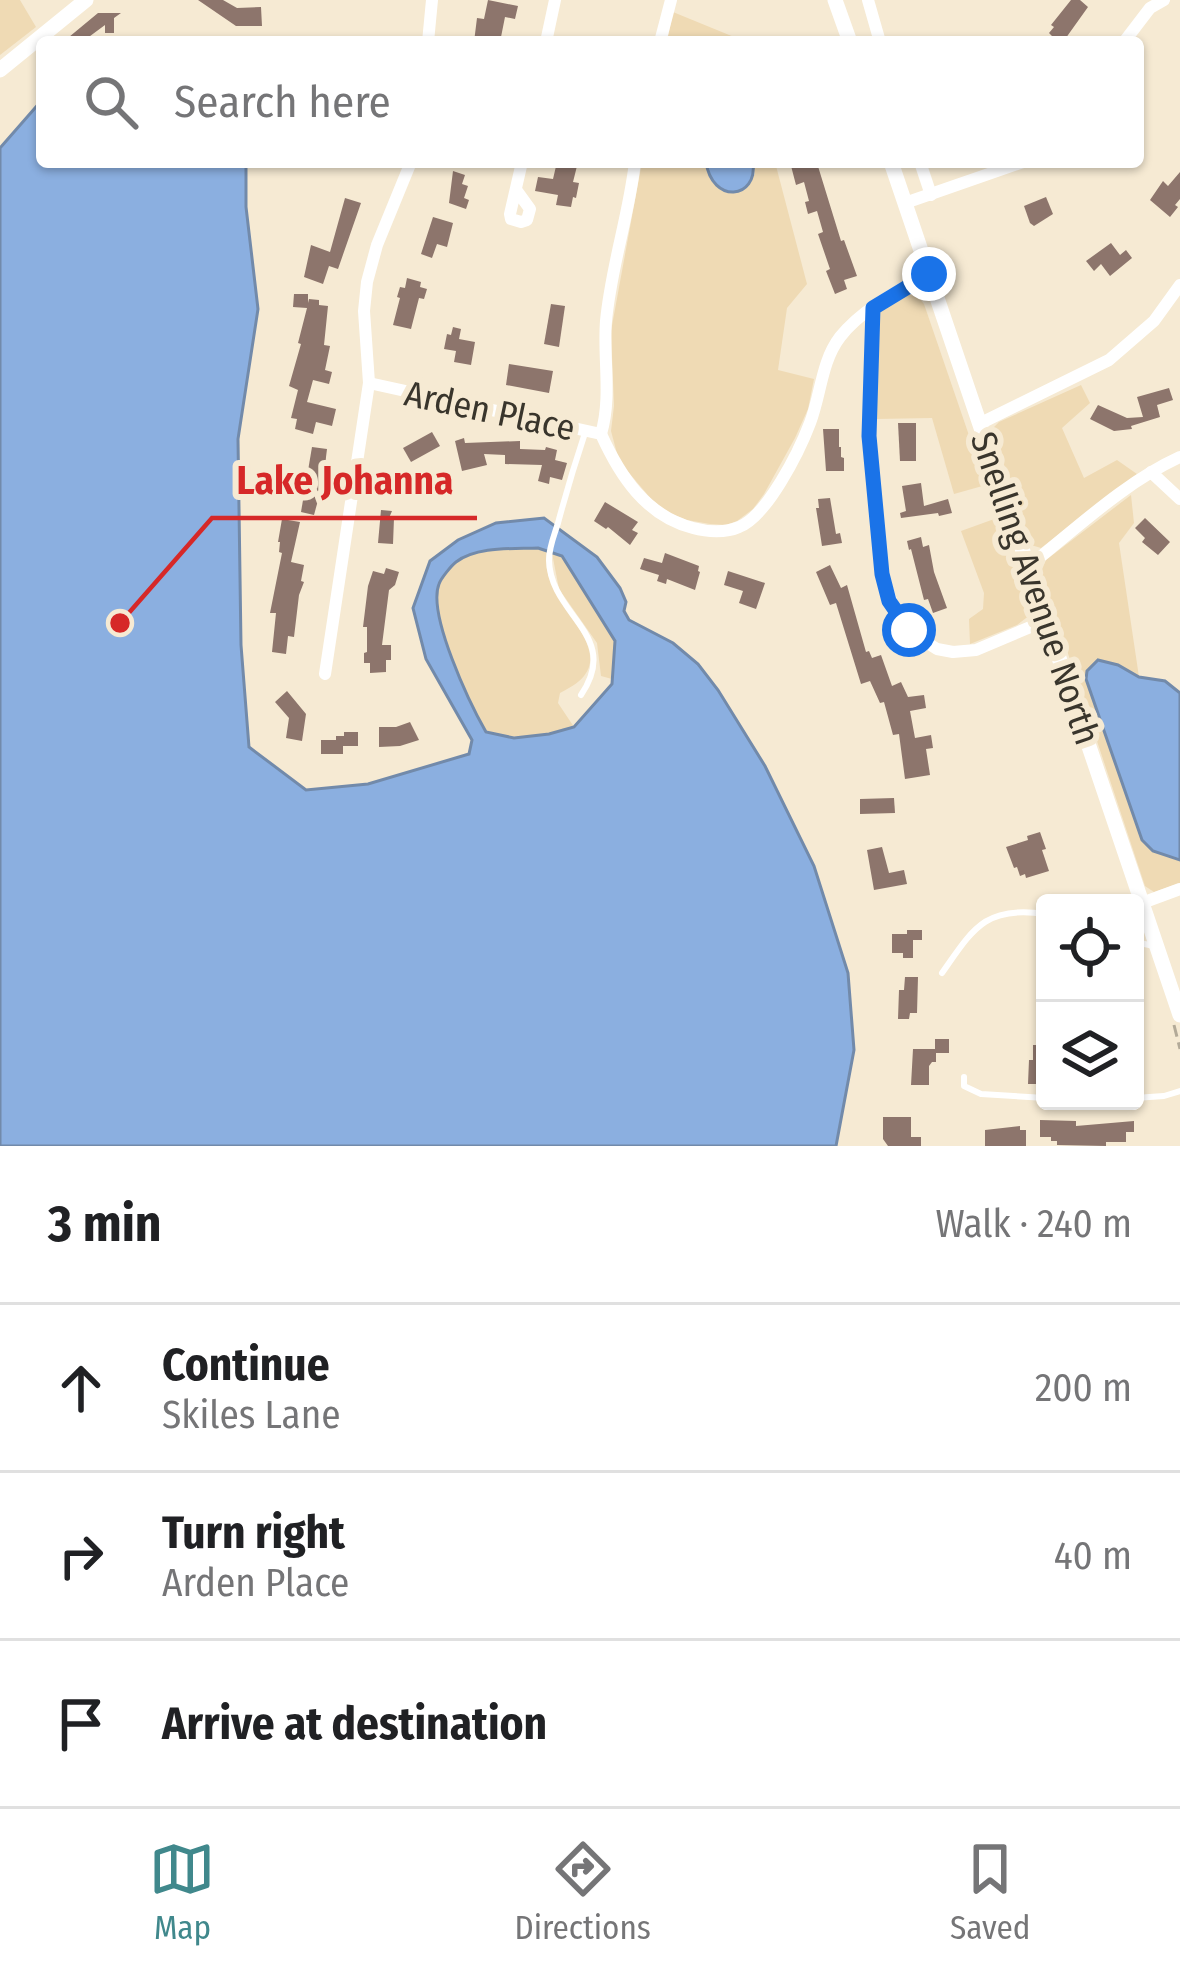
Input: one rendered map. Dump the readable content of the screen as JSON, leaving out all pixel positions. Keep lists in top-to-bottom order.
{
  "streets": {
    "street": ["Arden Place", "Snelling Avenue North"]
  },
  "crossings": [
    ["Arden Place", "Snelling Avenue North"]
  ],
  "places": ["Lake Johanna"],
  "page": {
    "search": "Search here",
    "heading": ["3 min", "Walk · 240 m"],
    "list": [
      ["Continue", "Skiles Lane", "200 m"],
      ["Turn right", "Arden Place", "40 m"],
      "Arrive at destination"
    ],
    "nav": ["Map", "Directions", "Saved"]
  }
}
